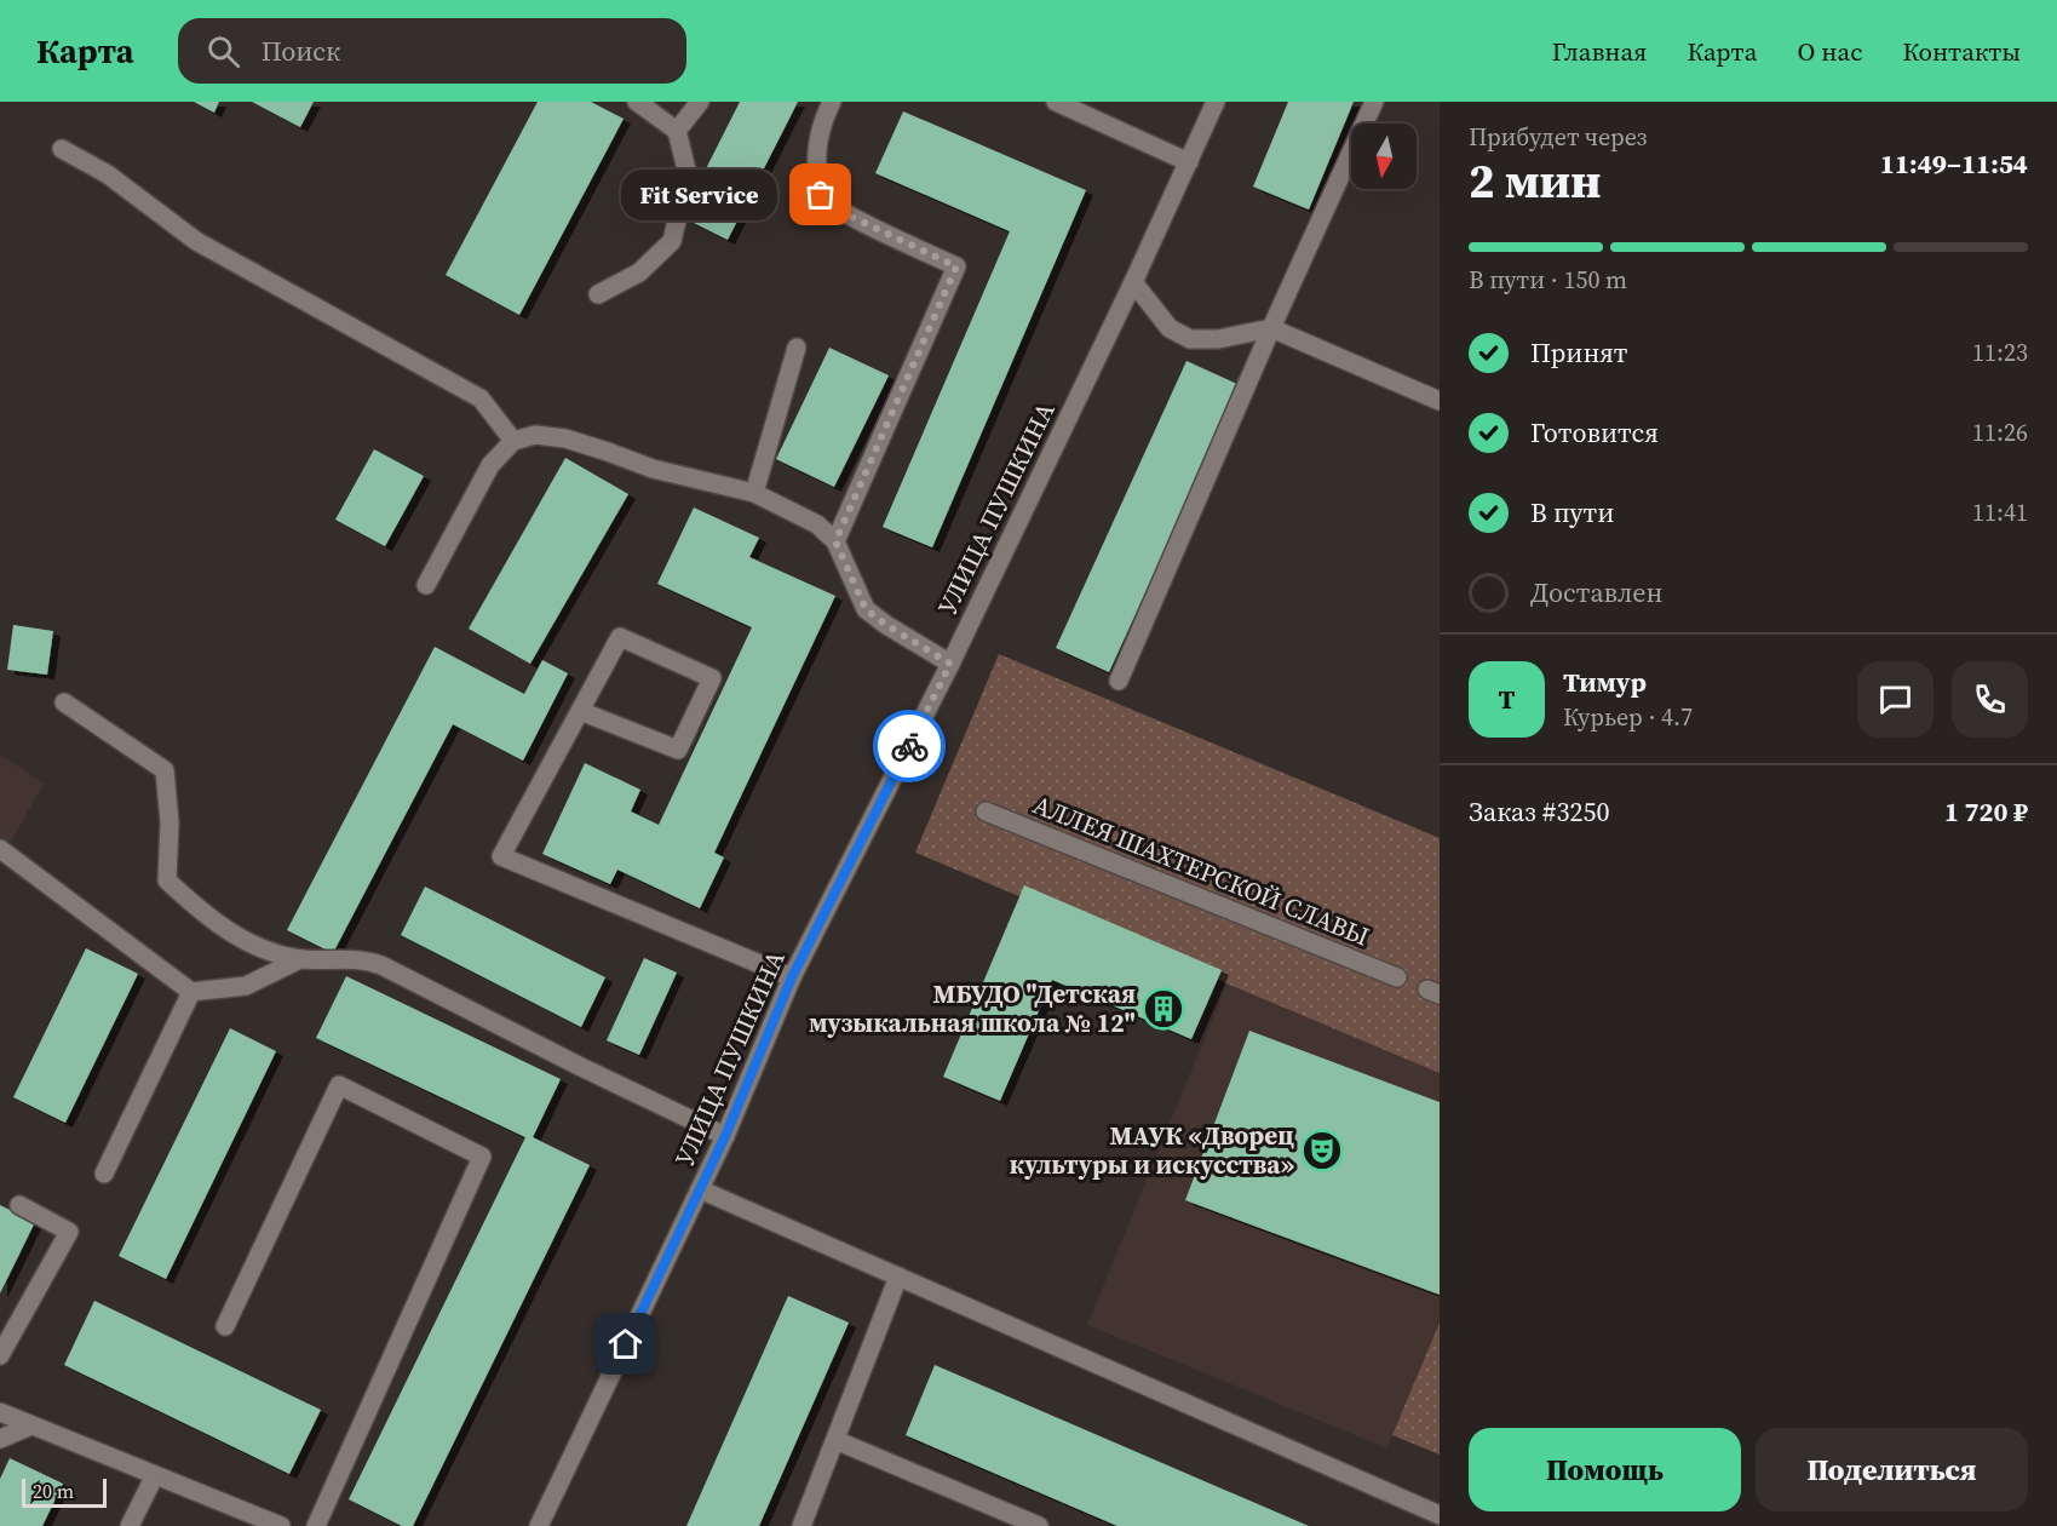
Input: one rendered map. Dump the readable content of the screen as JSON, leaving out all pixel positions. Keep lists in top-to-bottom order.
{
  "streets": {
    "street": ["УЛИЦА ПУШКИНА", "АЛЛЕЯ ШАХТЕРСКОЙ СЛАВЫ"]
  },
  "places": {
    "other": ["Fit Service"],
    "building": ["МБУДО \"Детская музыкальная школа № 12\""],
    "theatre": ["МАУК «Дворец культуры и искусства»"]
  },
  "scale_bar": "20 m",
  "north": "bottom",
  "page": {
    "header": "Карта",
    "search": "Поиск",
    "nav": [
      "Главная",
      "Карта",
      "О нас",
      "Контакты"
    ],
    "heading": ["2 мин", "Прибудет через", "11:49–11:54"],
    "panel": [
      "Тимур",
      "Курьер · 4.7",
      "Заказ #3250",
      "1 720 ₽"
    ],
    "bubble": "Fit Service",
    "bar": "В пути · 150 m",
    "list": [
      ["Принят", "11:23"],
      ["Готовится", "11:26"],
      ["В пути", "11:41"],
      "Доставлен"
    ],
    "round": "Т",
    "buttons": ["Помощь", "Поделиться"],
    "scale": "20 m"
  }
}
